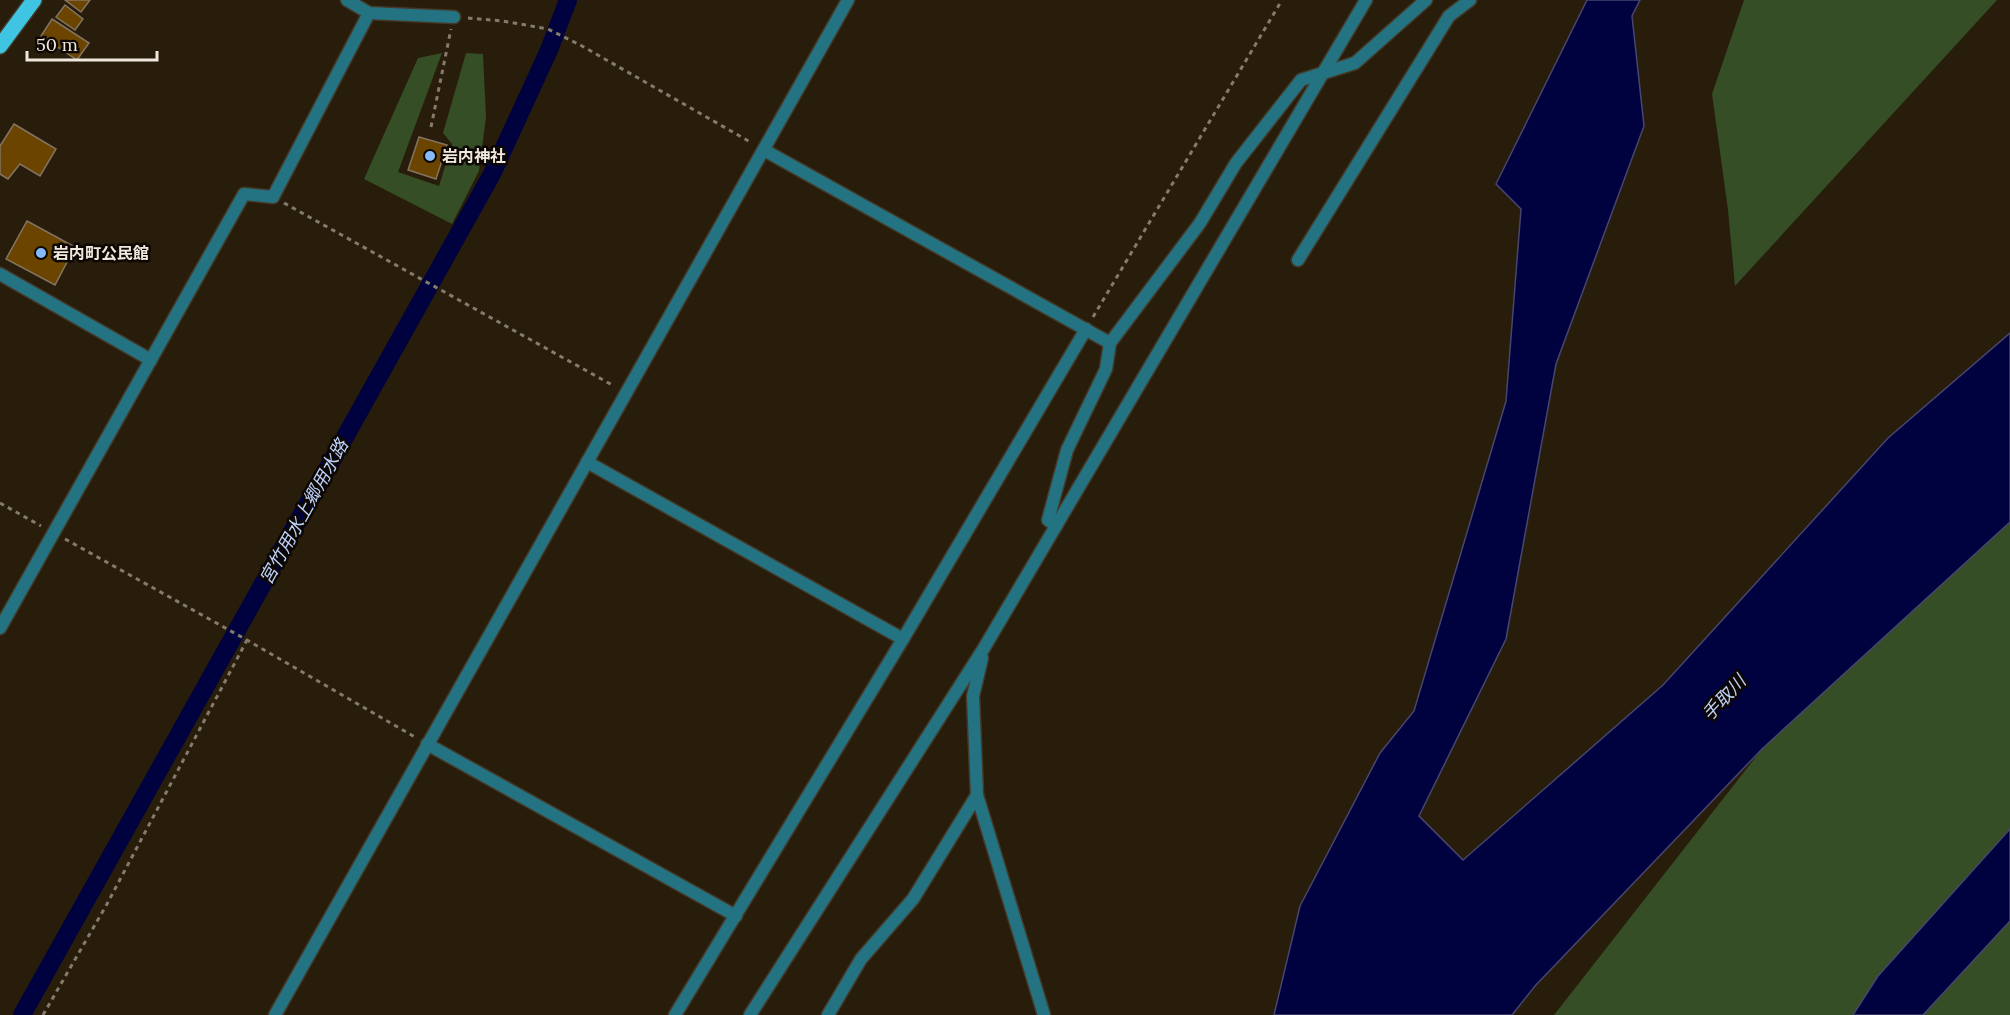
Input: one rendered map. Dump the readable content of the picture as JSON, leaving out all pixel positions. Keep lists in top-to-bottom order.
{
  "water": ["宮竹用水上郷用水路", "手取川"],
  "places": ["岩内神社", "岩内町公民館"],
  "scale_bar": "50 m"
}
